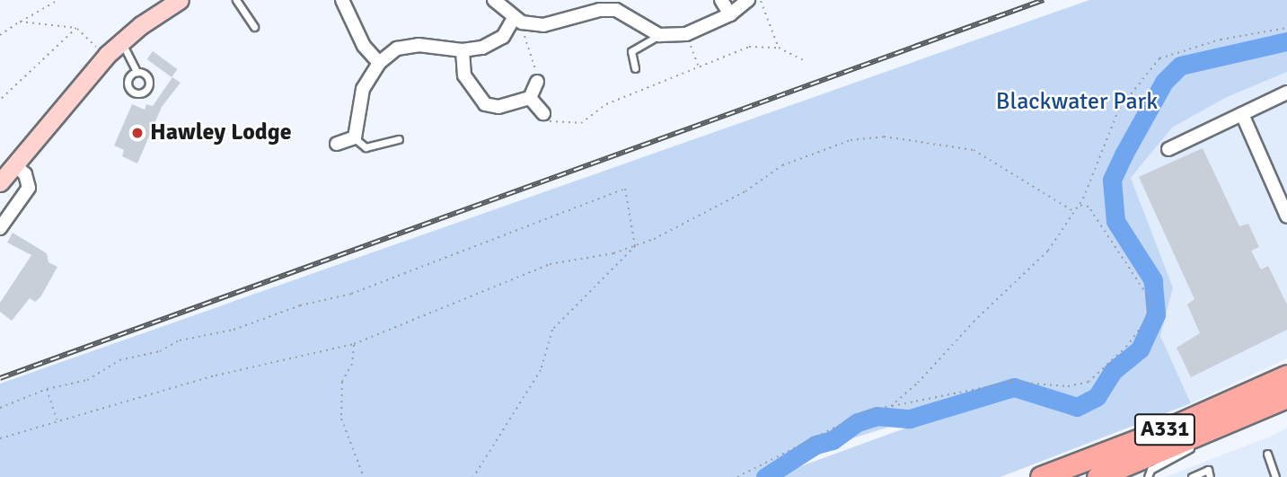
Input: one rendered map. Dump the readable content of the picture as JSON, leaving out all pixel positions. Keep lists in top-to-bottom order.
{
  "streets": {
    "main road": ["A331"]
  },
  "parks": ["Blackwater Park"],
  "places": ["Hawley Lodge"]
}
